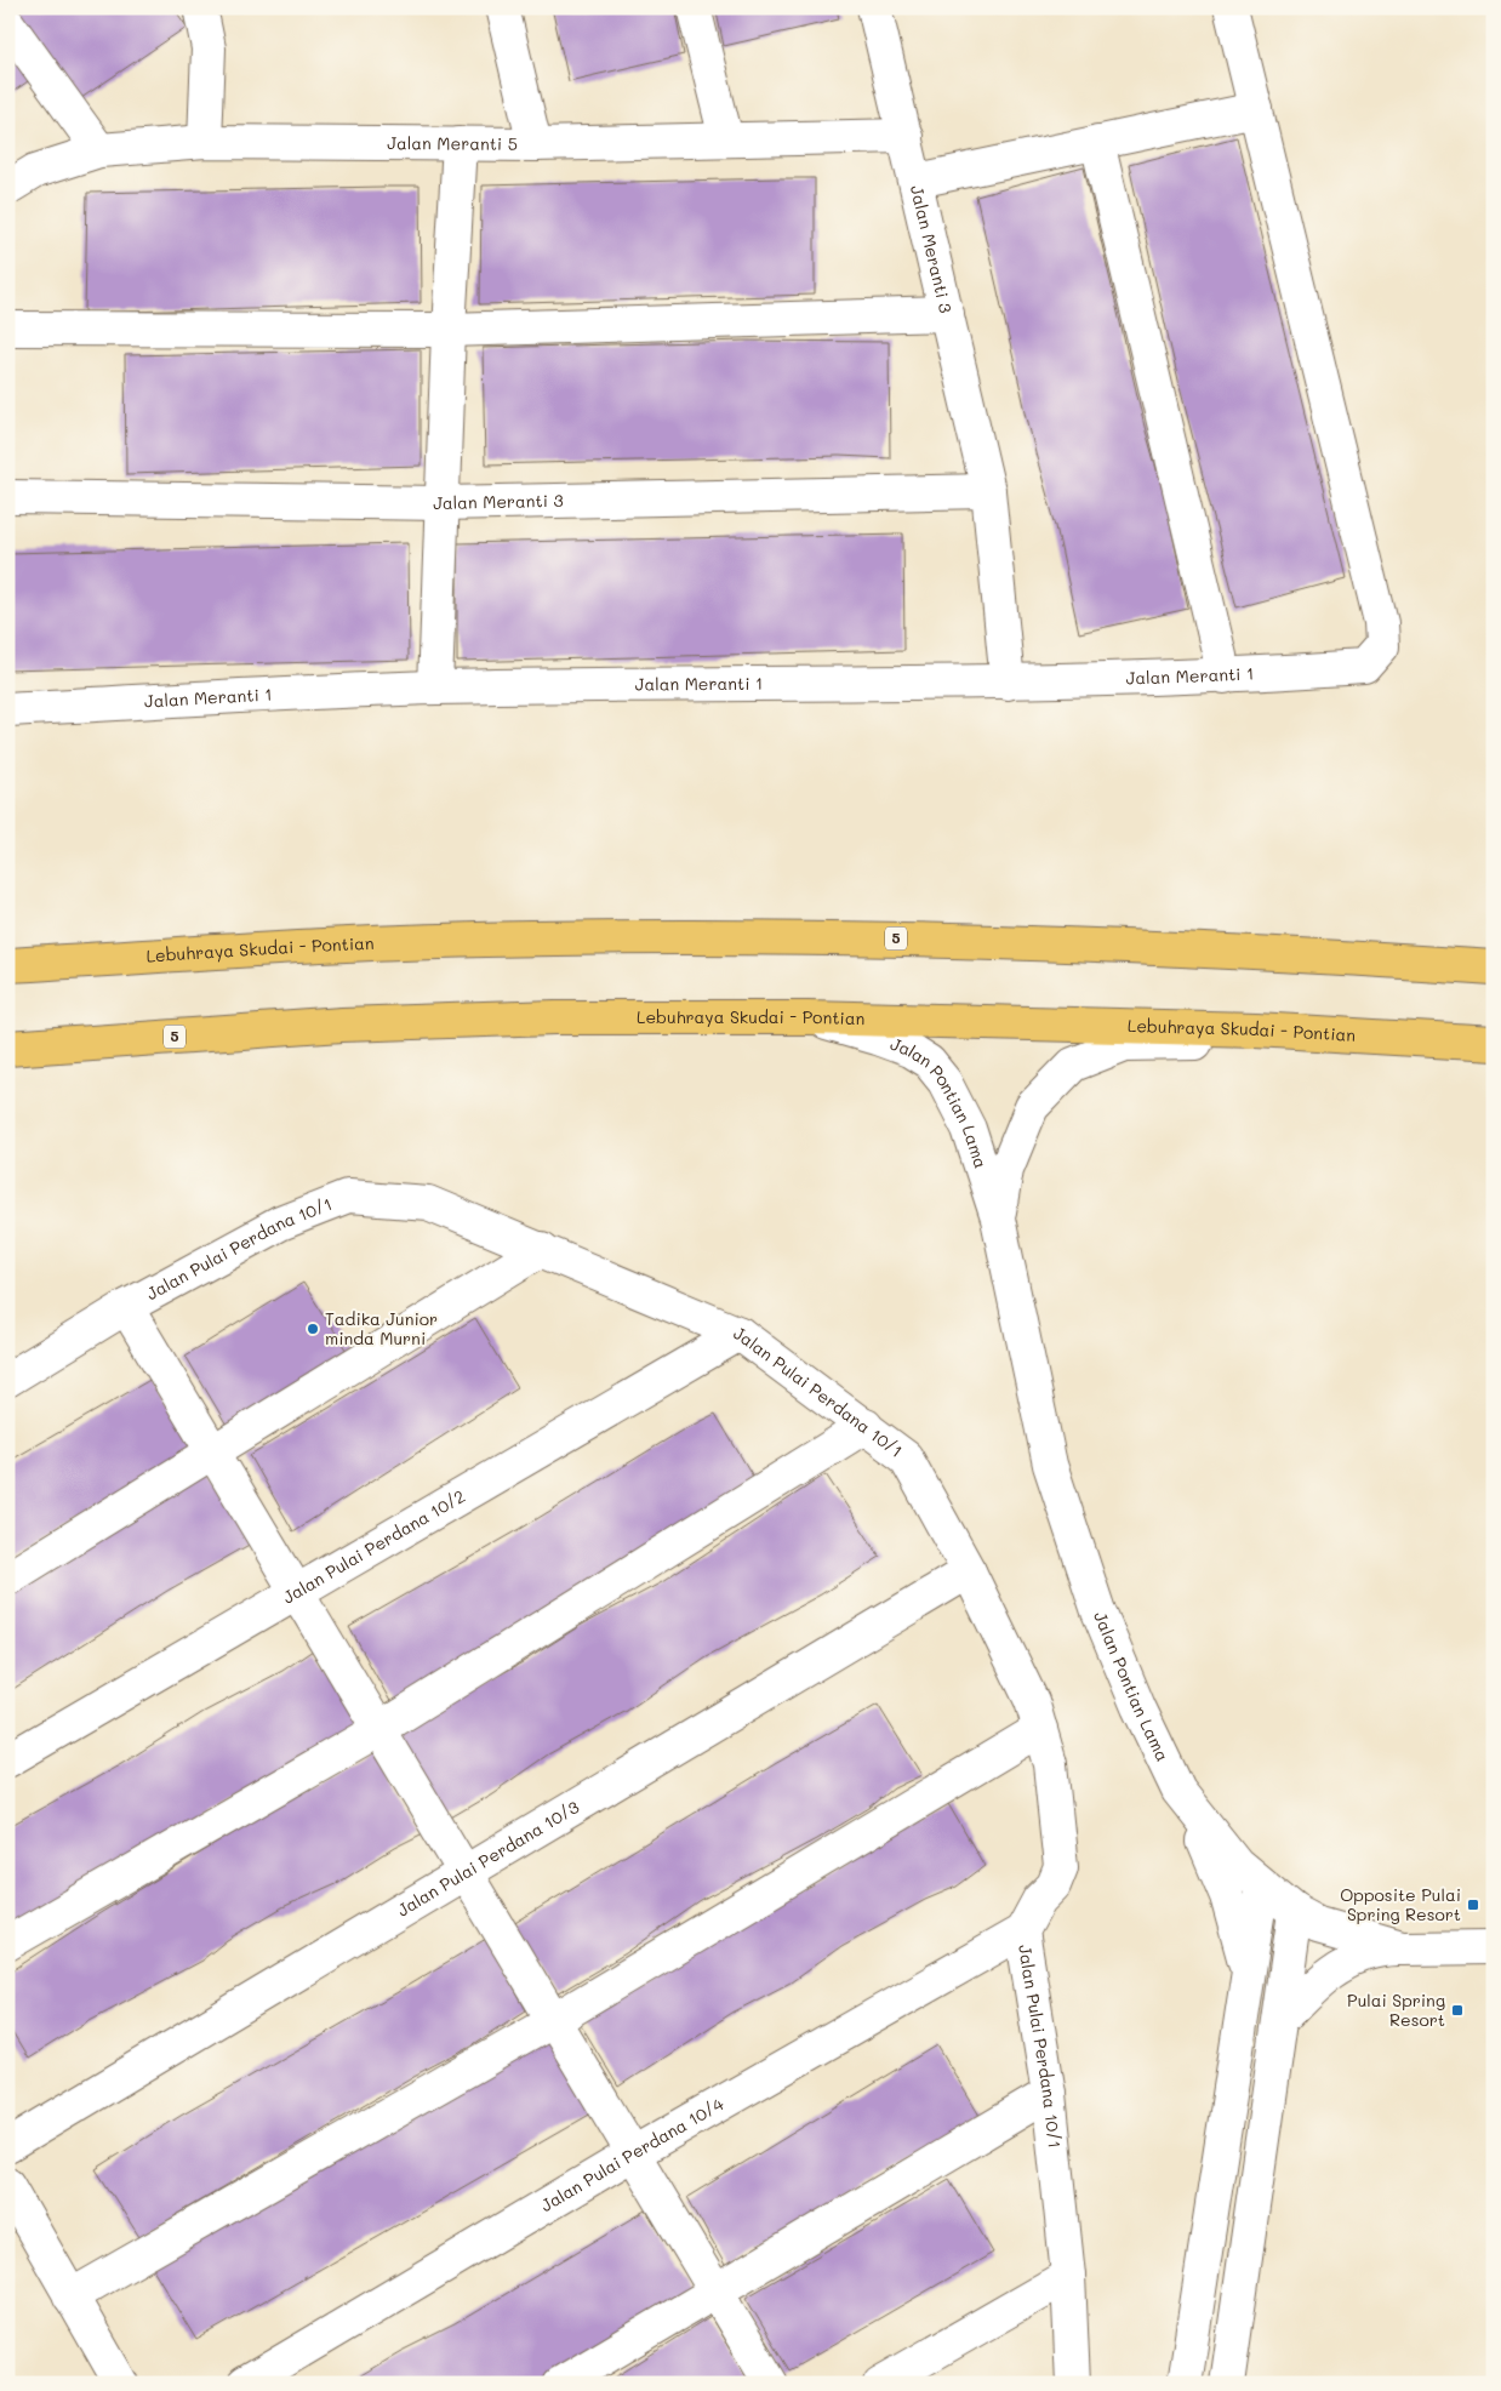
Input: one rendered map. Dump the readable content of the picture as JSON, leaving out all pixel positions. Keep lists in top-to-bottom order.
{
  "streets": {
    "highway": ["5", "Lebuhraya Skudai - Pontian"],
    "street": [
      "Jalan Meranti 5",
      "Jalan Meranti 3",
      "Jalan Meranti 1",
      "Jalan Pontian Lama",
      "Jalan Pulai Perdana 10/1",
      "Jalan Pulai Perdana 10/2",
      "Jalan Pulai Perdana 10/3",
      "Jalan Pulai Perdana 10/4"
    ]
  },
  "crossings": [
    ["Jalan Meranti 5", "Jalan Meranti 3"],
    ["Jalan Meranti 3", "Jalan Meranti 1"],
    ["Lebuhraya Skudai - Pontian", "Jalan Pontian Lama"],
    ["Jalan Pulai Perdana 10/1", "Jalan Pulai Perdana 10/2"],
    ["Jalan Pulai Perdana 10/1", "Jalan Pulai Perdana 10/3"],
    ["Jalan Pulai Perdana 10/1", "Jalan Pulai Perdana 10/4"]
  ],
  "places": {
    "other": ["Tadika Junior minda Murni"],
    "transit": ["Opposite Pulai Spring Resort", "Pulai Spring Resort"]
  }
}
